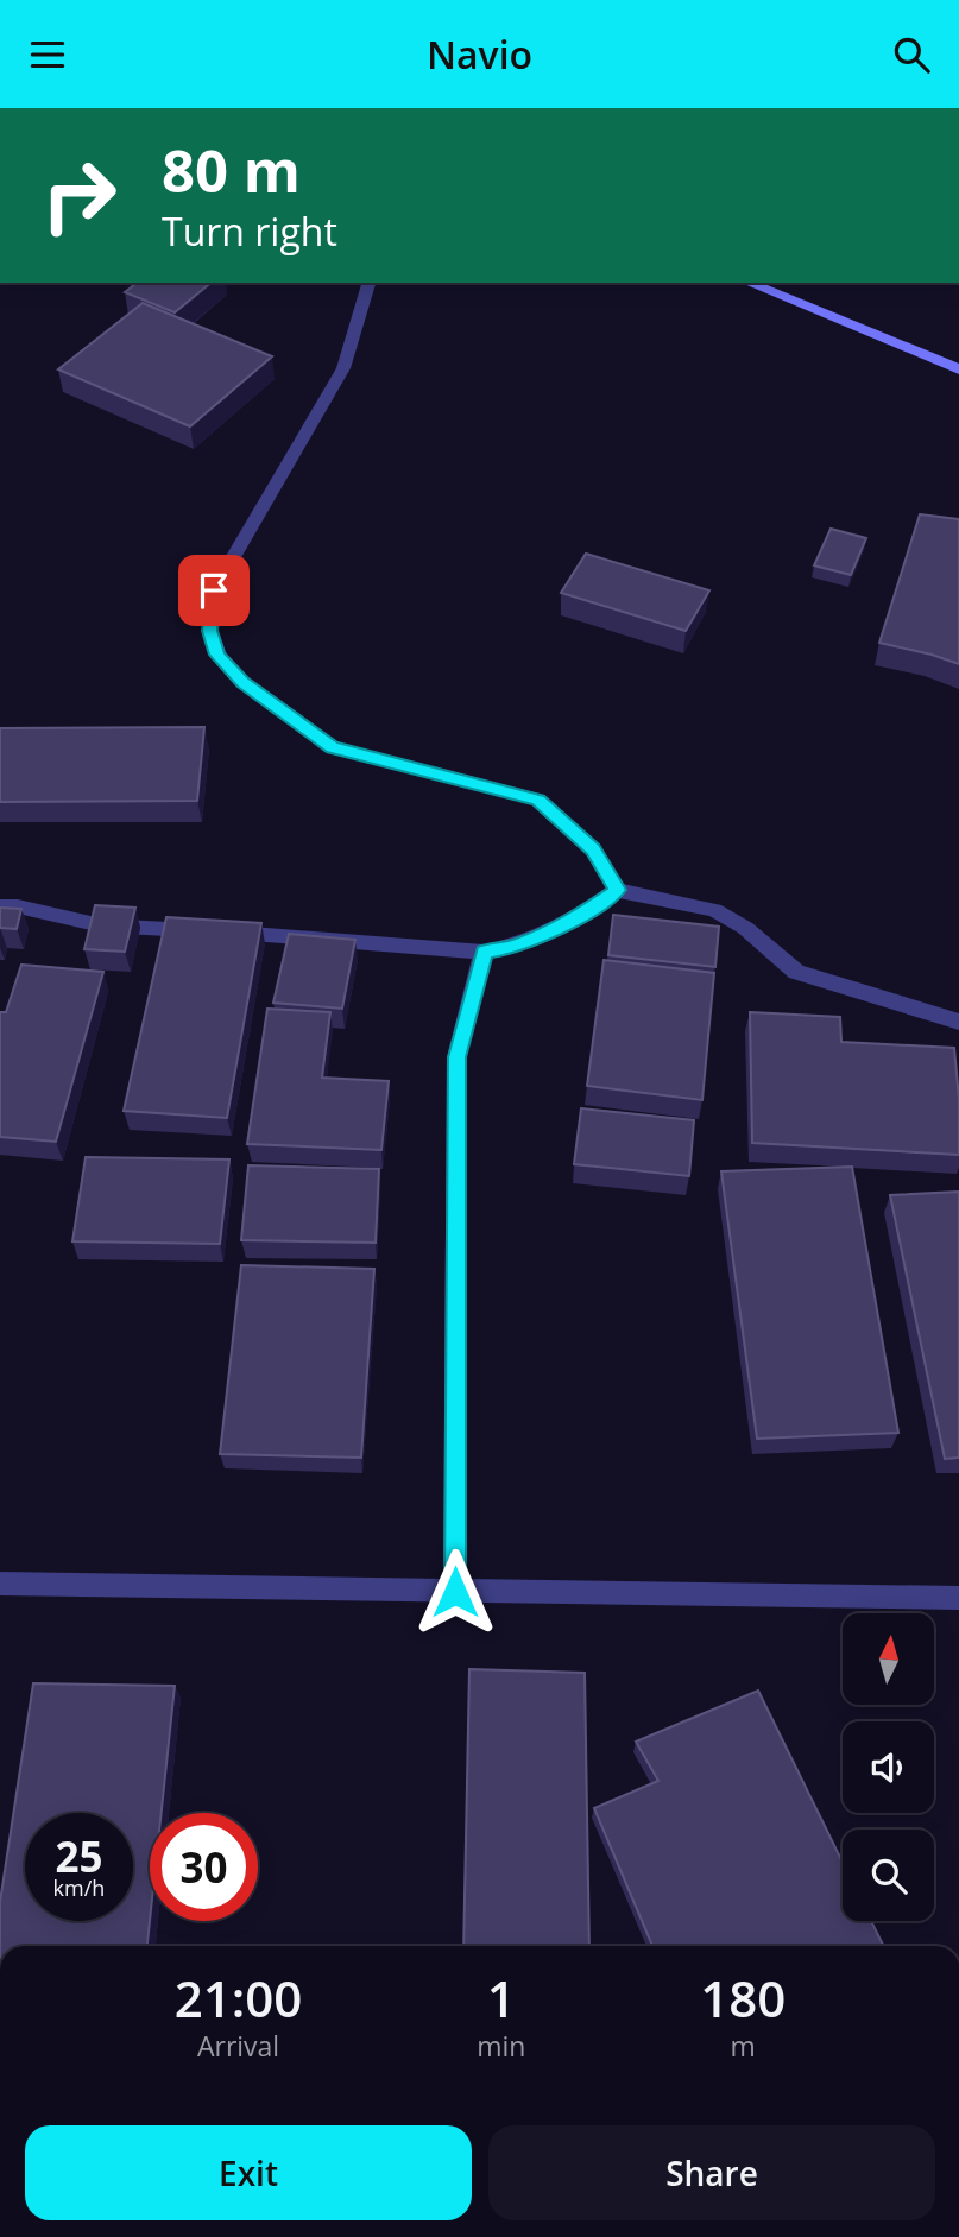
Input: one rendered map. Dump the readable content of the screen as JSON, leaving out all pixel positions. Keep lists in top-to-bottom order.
{
  "north": "top",
  "page": {
    "header": "Navio",
    "turn": ["80 m", "Turn right"],
    "speed": "25 km/h",
    "limit": "30",
    "eta": [
      "21:00",
      "Arrival",
      "1",
      "min",
      "180",
      "m"
    ],
    "buttons": ["Exit", "Share"]
  }
}
